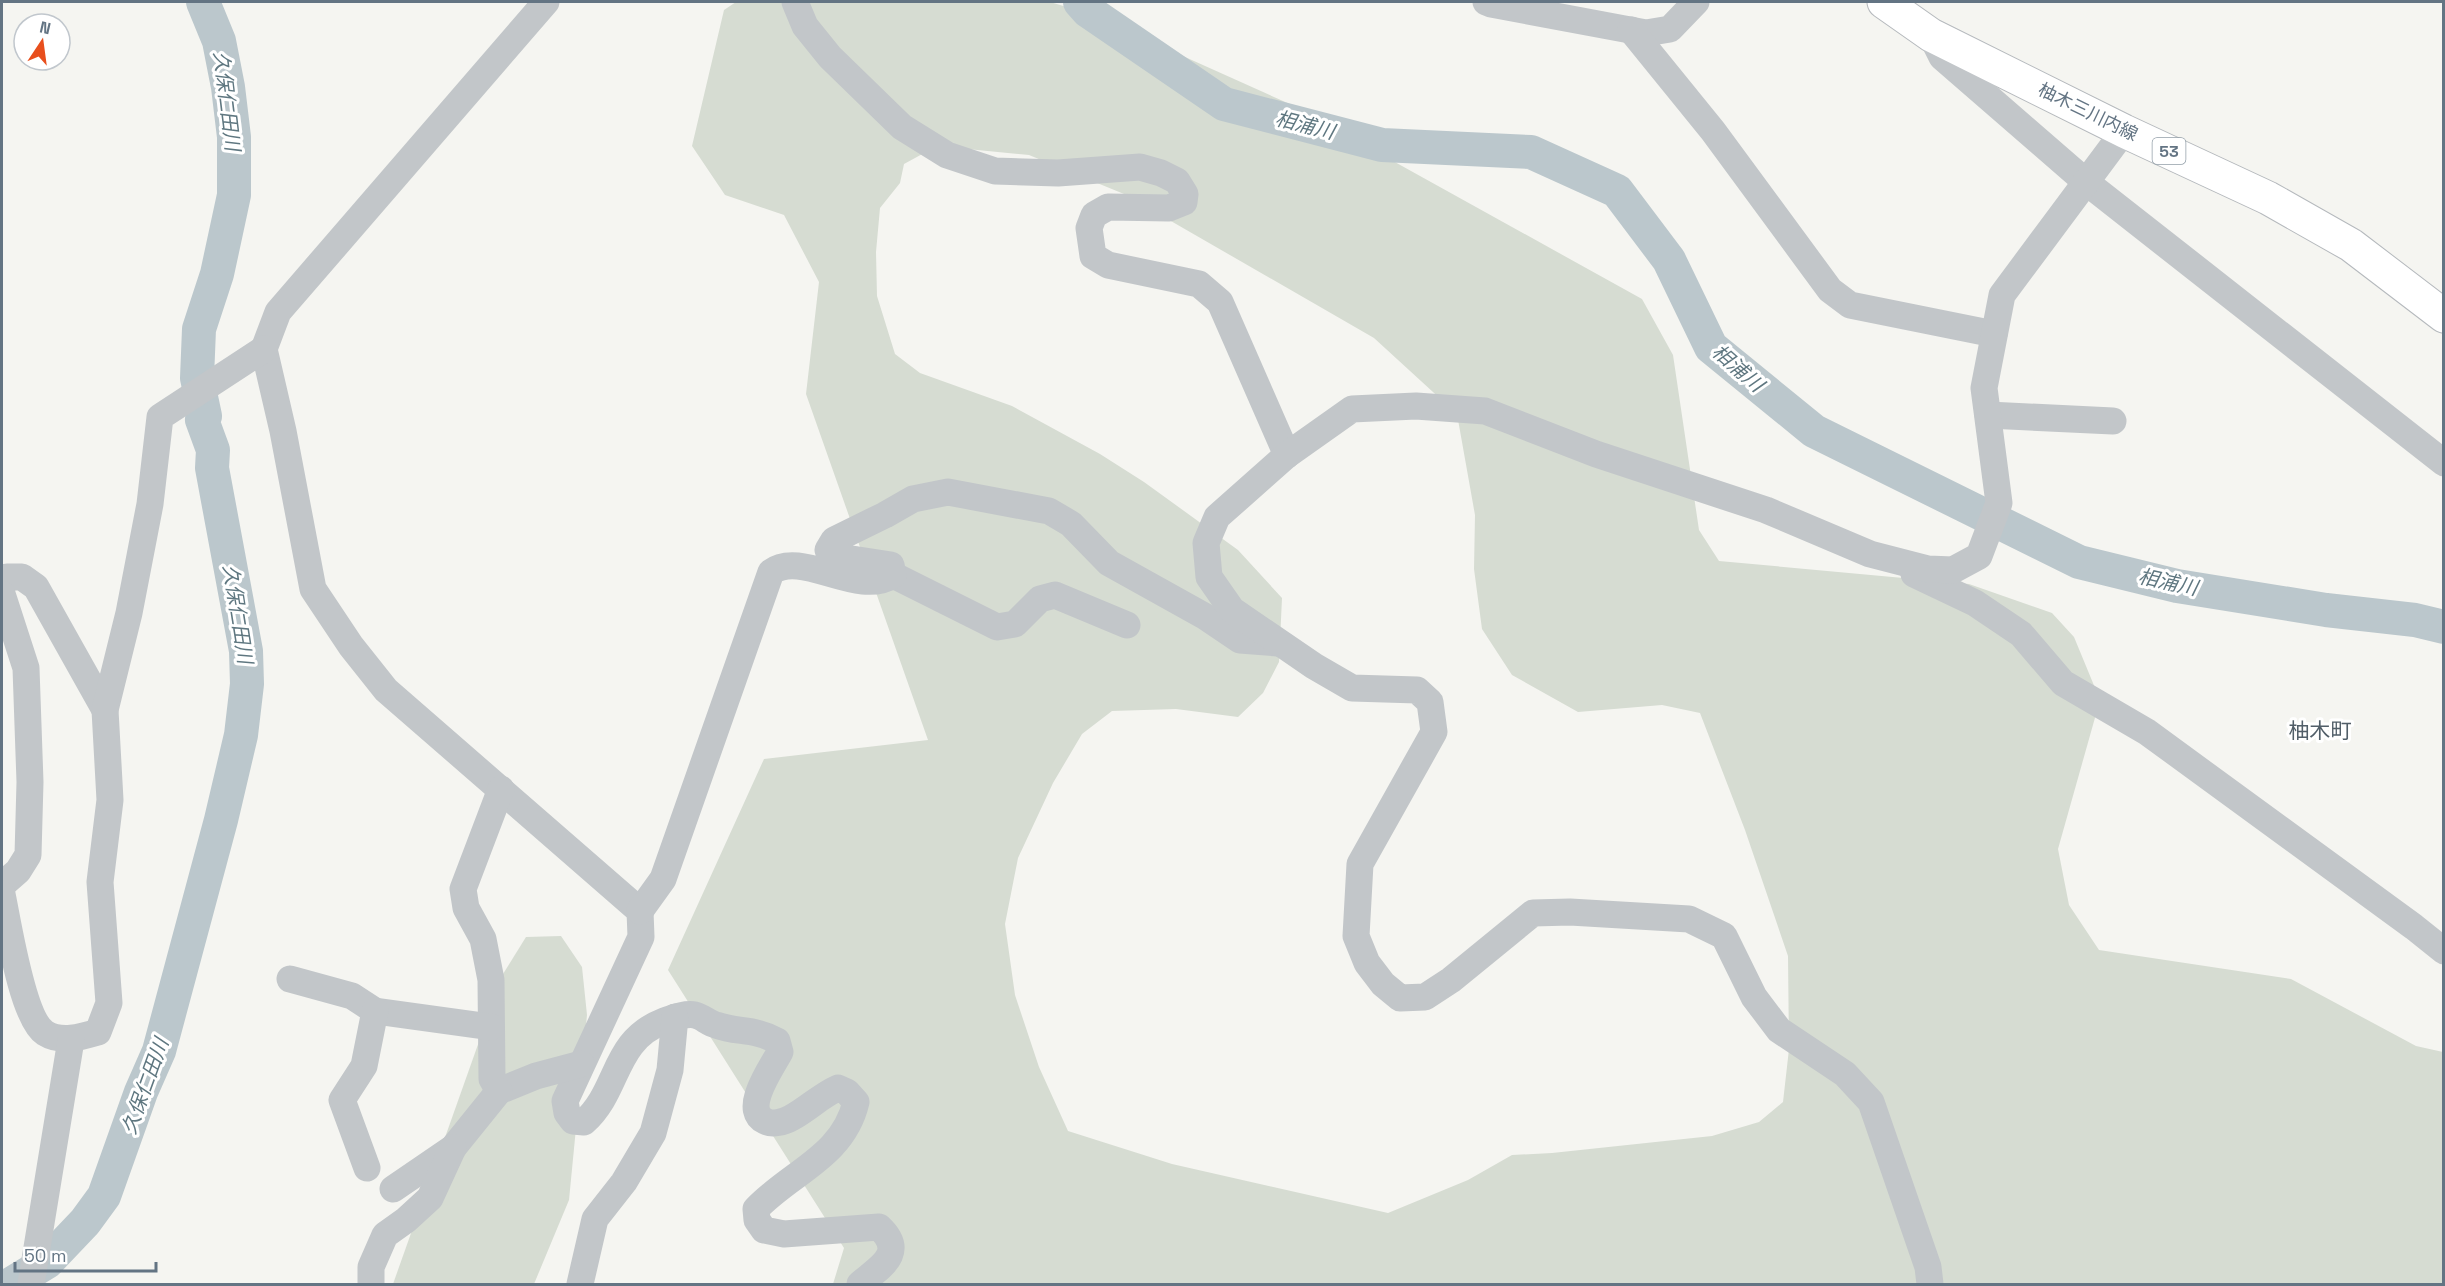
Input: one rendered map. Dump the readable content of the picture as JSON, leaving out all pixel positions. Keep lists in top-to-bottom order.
{
  "streets": {
    "main road": ["柚木三川内線", "53"]
  },
  "districts": ["柚木町"],
  "water": ["久保仁田川", "相浦川"],
  "scale_bar": "50 m",
  "north": "top"
}
